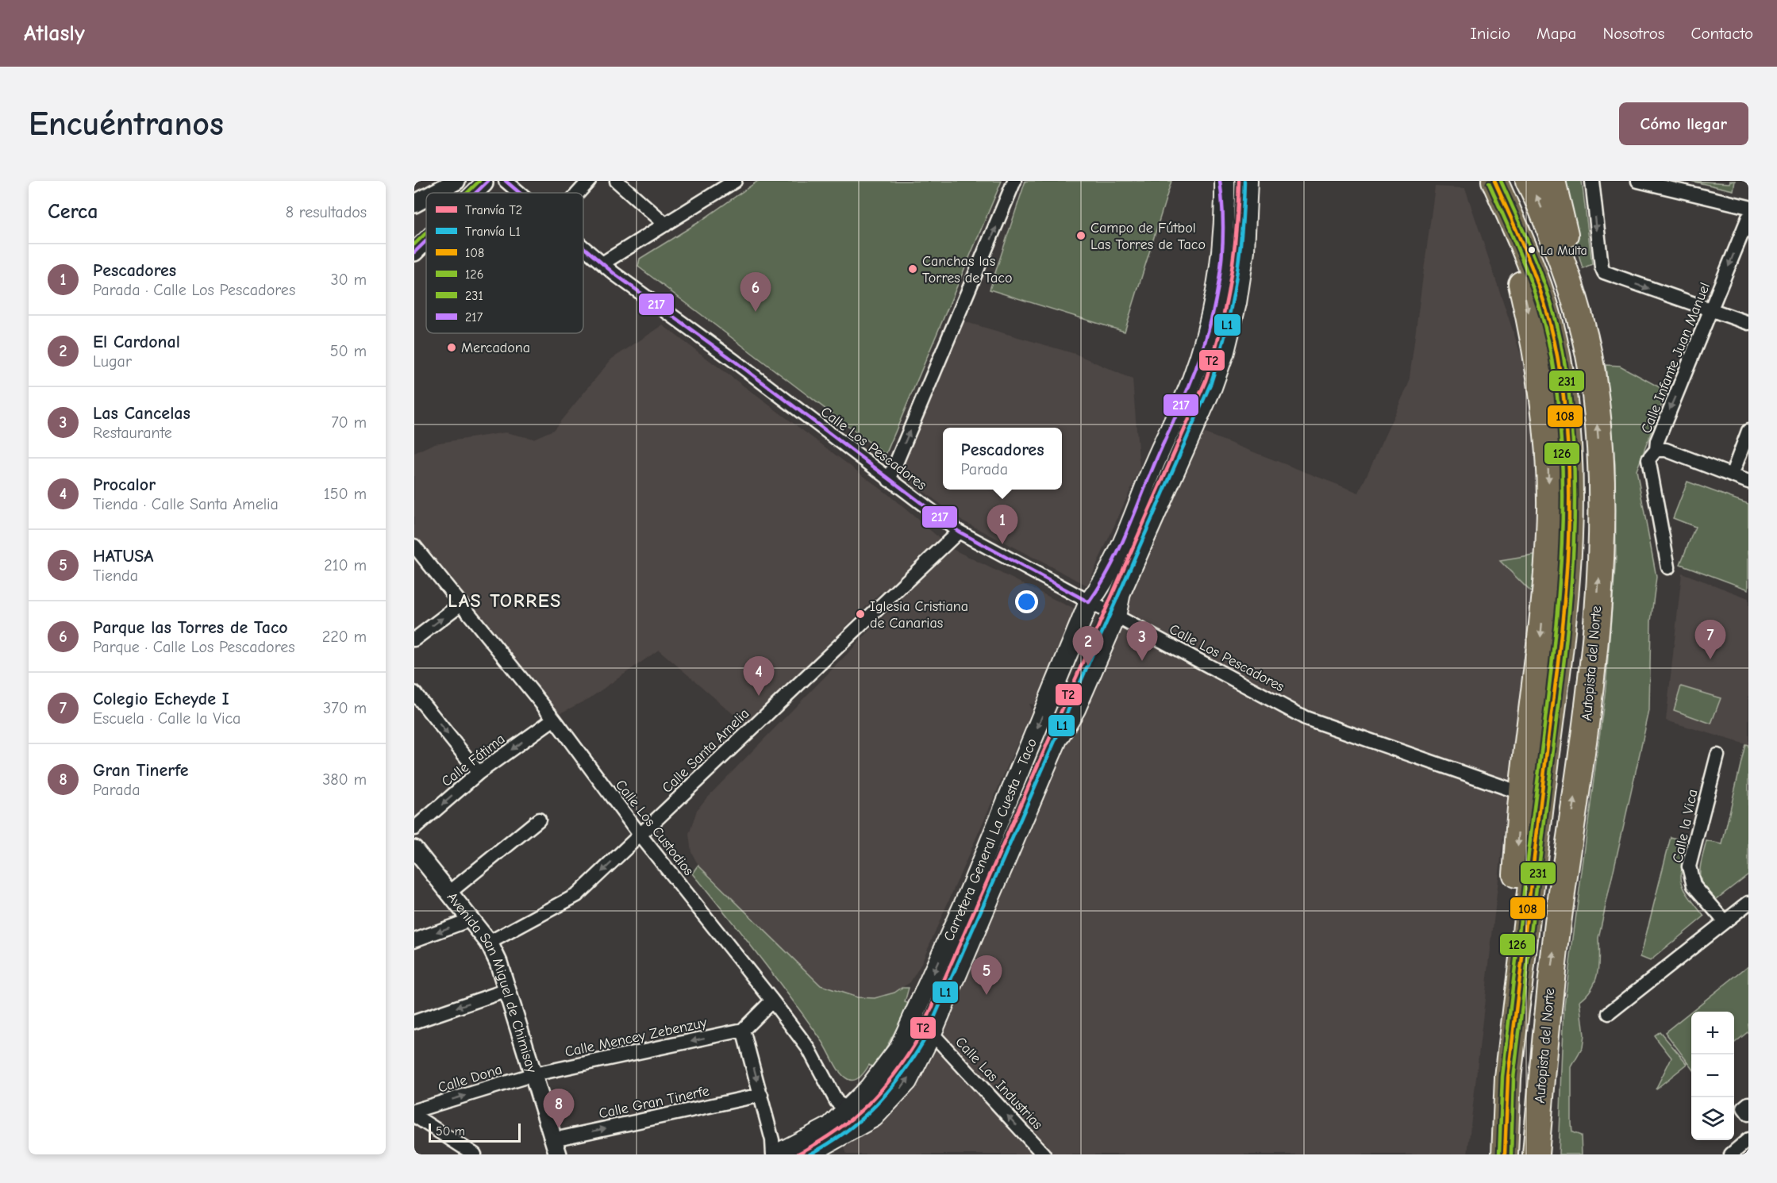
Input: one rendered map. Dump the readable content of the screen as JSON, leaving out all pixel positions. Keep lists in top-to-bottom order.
{
  "streets": {
    "highway": ["Autopista del Norte"],
    "main road": ["Carretera General La Cuesta - Taco"],
    "street": [
      "Calle Infante Juan Manuel",
      "Calle Los Pescadores",
      "Calle Santa Amelia",
      "Calle Fátima",
      "Calle la Vica",
      "Calle Los Custodios",
      "Avenida San Miguel de Chimisay",
      "Calle Mencey Zebenzuy",
      "Calle Dona",
      "Calle Las Industrias",
      "Calle Gran Tinerfe"
    ]
  },
  "crossings": [
    ["Calle Los Pescadores", "Calle Santa Amelia"],
    ["Calle Los Pescadores", "Carretera General La Cuesta - Taco"],
    ["Calle Santa Amelia", "Calle Los Custodios"],
    ["Calle Santa Amelia", "Avenida San Miguel de Chimisay"],
    ["Calle Fátima", "Calle Los Custodios"],
    ["Calle Los Custodios", "Carretera General La Cuesta - Taco"],
    ["Carretera General La Cuesta - Taco", "Calle Las Industrias"],
    ["Avenida San Miguel de Chimisay", "Calle Mencey Zebenzuy"],
    ["Avenida San Miguel de Chimisay", "Calle Dona"],
    ["Avenida San Miguel de Chimisay", "Calle Gran Tinerfe"],
    ["Calle Mencey Zebenzuy", "Calle Dona"]
  ],
  "one_way": [
    "Calle Infante Juan Manuel",
    "Calle Mencey Zebenzuy",
    "Calle Las Industrias",
    "Calle Gran Tinerfe"
  ],
  "districts": ["LAS TORRES"],
  "places": [
    "Campo de Fútbol Las Torres de Taco",
    "La Multa",
    "Canchas las Torres de Taco",
    "Mercadona",
    "Iglesia Cristiana de Canarias"
  ],
  "lines": [
    "tram line T2",
    "tram line L1",
    "transit line 108",
    "transit line 231",
    "transit line 217",
    "transit line 126"
  ],
  "legend": [
    "Tranvía T2",
    "Tranvía L1",
    "108",
    "126",
    "231",
    "217"
  ],
  "scale_bar": "50 m",
  "page": {
    "header": "Atlasly",
    "nav": [
      "Inicio",
      "Mapa",
      "Nosotros",
      "Contacto"
    ],
    "buttons": "Cómo llegar",
    "title": "Encuéntranos",
    "heading": ["Cerca", "8 resultados"],
    "list": [
      {
        "mark": "1",
        "name": "Pescadores",
        "note": "Parada · Calle Los Pescadores",
        "value": "30 m"
      },
      {
        "mark": "2",
        "name": "El Cardonal",
        "note": "Lugar",
        "value": "50 m"
      },
      {
        "mark": "3",
        "name": "Las Cancelas",
        "note": "Restaurante",
        "value": "70 m"
      },
      {
        "mark": "4",
        "name": "Procalor",
        "note": "Tienda · Calle Santa Amelia",
        "value": "150 m"
      },
      {
        "mark": "5",
        "name": "HATUSA",
        "note": "Tienda",
        "value": "210 m"
      },
      {
        "mark": "6",
        "name": "Parque las Torres de Taco",
        "note": "Parque · Calle Los Pescadores",
        "value": "220 m"
      },
      {
        "mark": "7",
        "name": "Colegio Echeyde I",
        "note": "Escuela · Calle la Vica",
        "value": "370 m"
      },
      {
        "mark": "8",
        "name": "Gran Tinerfe",
        "note": "Parada",
        "value": "380 m"
      }
    ],
    "pins": [
      "6",
      "1",
      "7",
      "3",
      "2",
      "4",
      "5",
      "8"
    ],
    "popup": ["Pescadores", "Parada"],
    "map_buttons": ["+", "−"],
    "scale": "50 m"
  }
}
